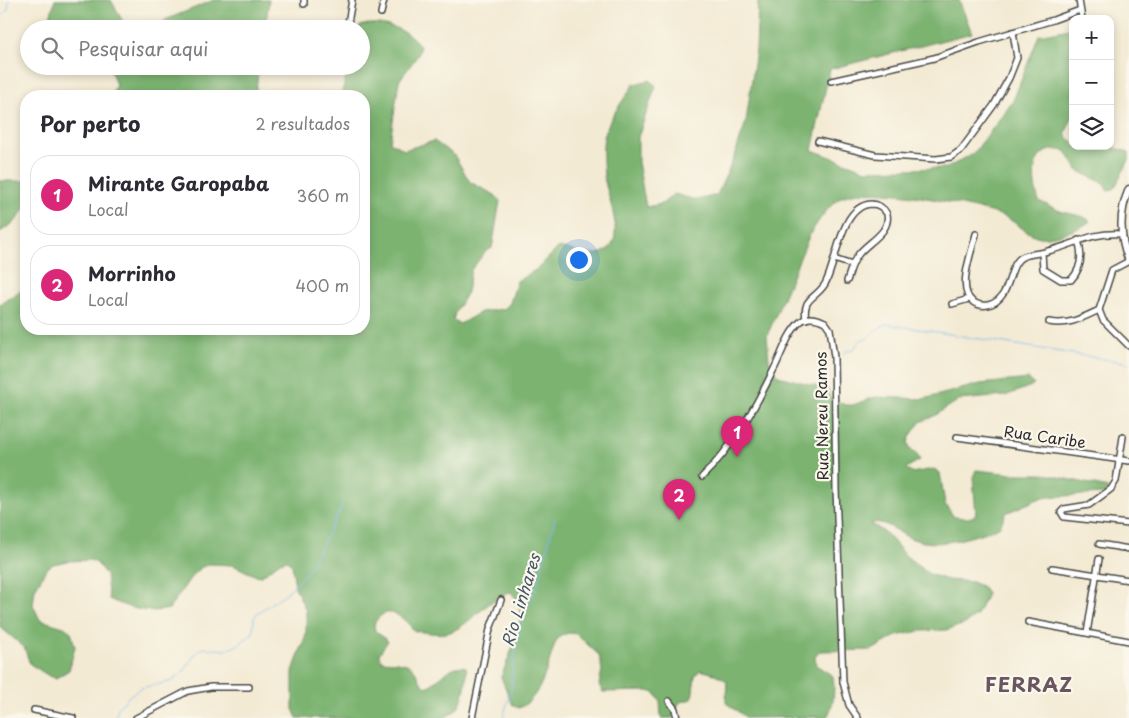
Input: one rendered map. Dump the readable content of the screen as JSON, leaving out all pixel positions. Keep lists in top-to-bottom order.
{
  "streets": {
    "street": ["Rua Nereu Ramos", "Rua Caribe"]
  },
  "districts": ["FERRAZ"],
  "water": ["Rio Linhares"],
  "page": {
    "map_buttons": ["+", "−"],
    "search": "Pesquisar aqui",
    "heading": ["Por perto", "2 resultados"],
    "list": [
      {
        "mark": "1",
        "name": "Mirante Garopaba",
        "note": "Local",
        "value": "360 m"
      },
      {
        "mark": "2",
        "name": "Morrinho",
        "note": "Local",
        "value": "400 m"
      }
    ],
    "pins": ["1", "2"]
  }
}
